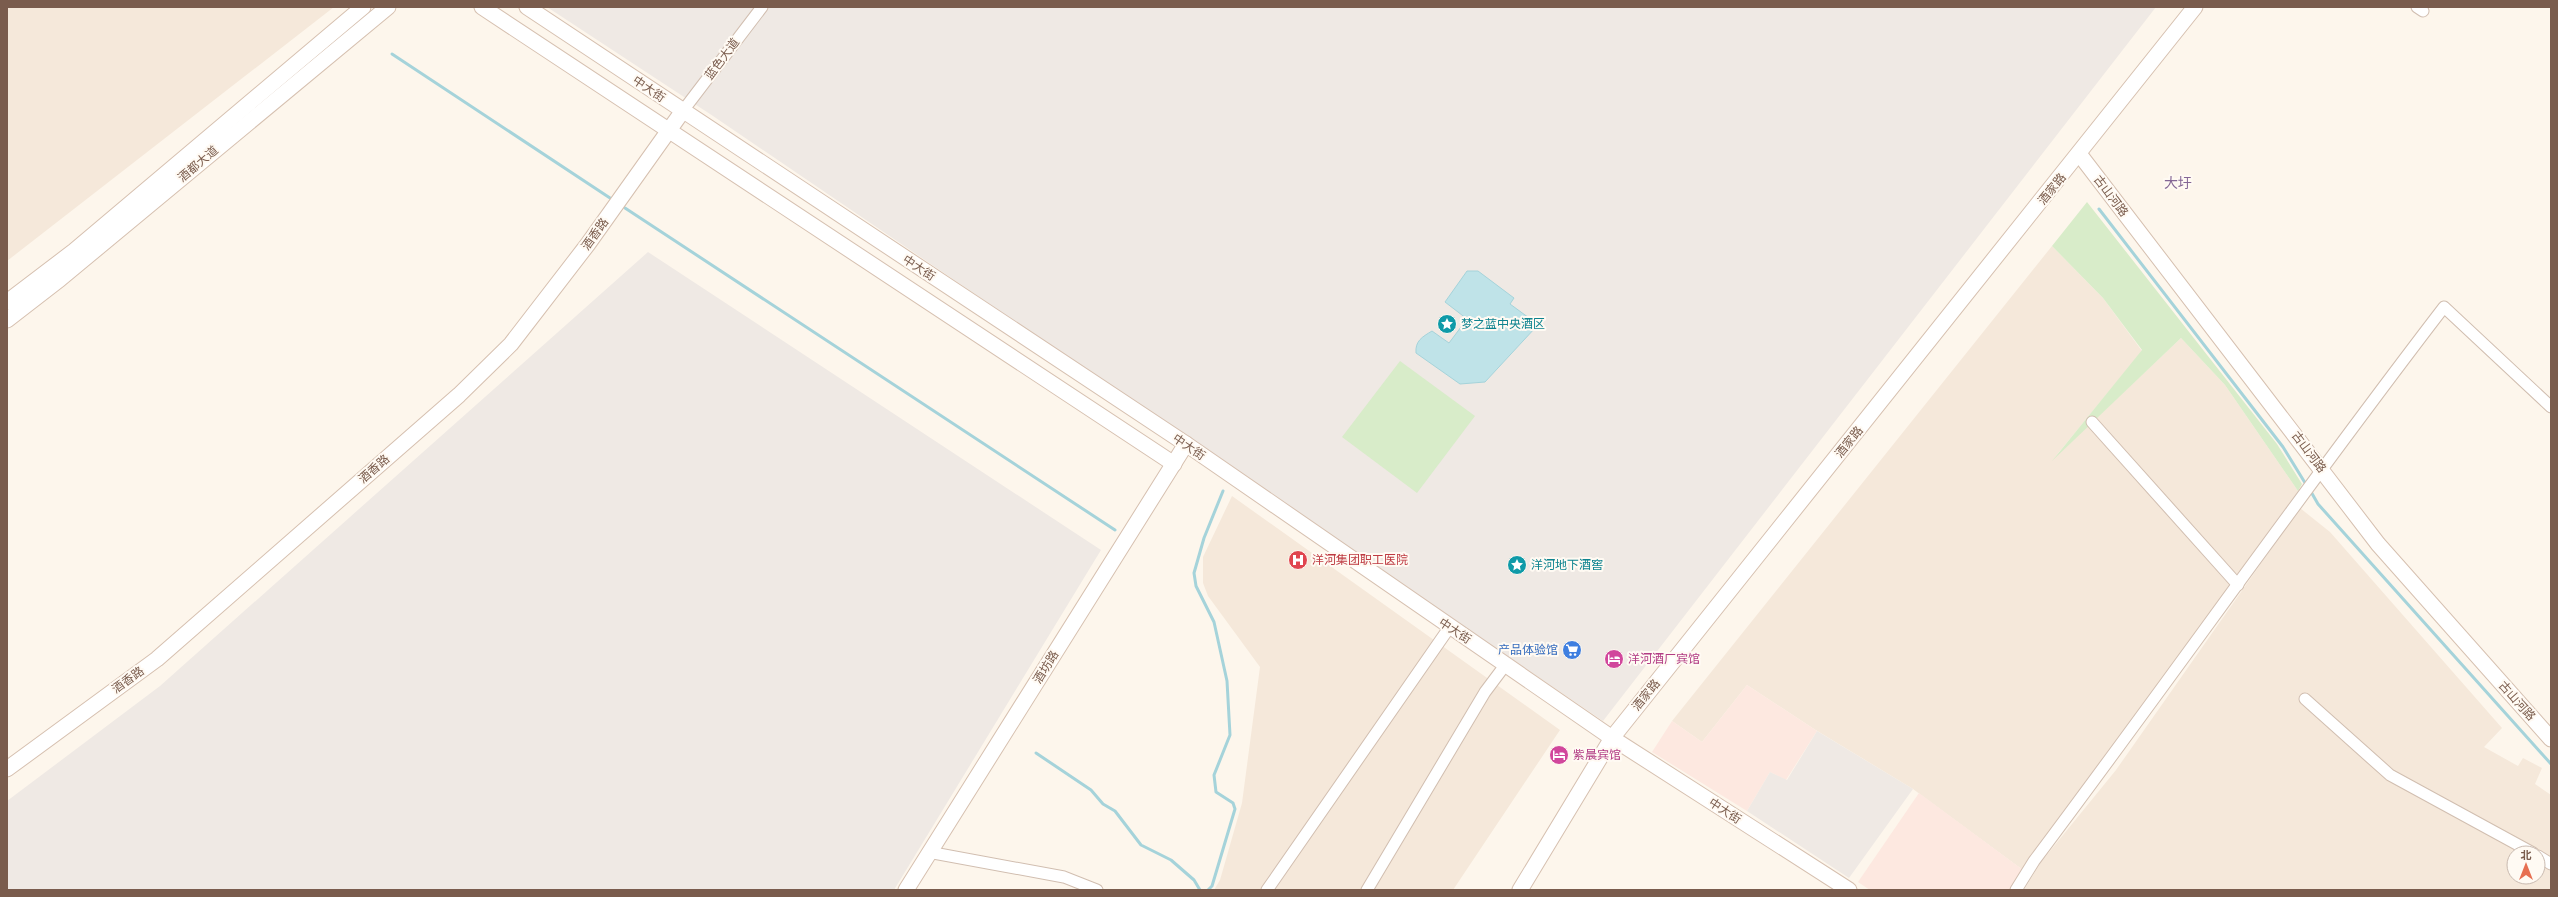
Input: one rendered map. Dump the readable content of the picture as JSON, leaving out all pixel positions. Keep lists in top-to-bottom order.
{
  "streets": {
    "street": [
      "蓝色大道",
      "中大街",
      "酒都大道",
      "酒家路",
      "古山河路",
      "酒香路",
      "酒坊路"
    ]
  },
  "crossings": [
    ["蓝色大道", "中大街"],
    ["蓝色大道", "酒香路"],
    ["中大街", "酒家路"],
    ["中大街", "酒香路"],
    ["中大街", "酒坊路"],
    ["酒家路", "古山河路"]
  ],
  "districts": ["大圩"],
  "places": {
    "place": ["梦之蓝中央酒区", "洋河地下酒窖"],
    "hospital": ["洋河集团职工医院"],
    "supermarket": ["产品体验馆"],
    "hotel": ["洋河酒厂宾馆", "紫晨宾馆"]
  },
  "north": "top"
}
